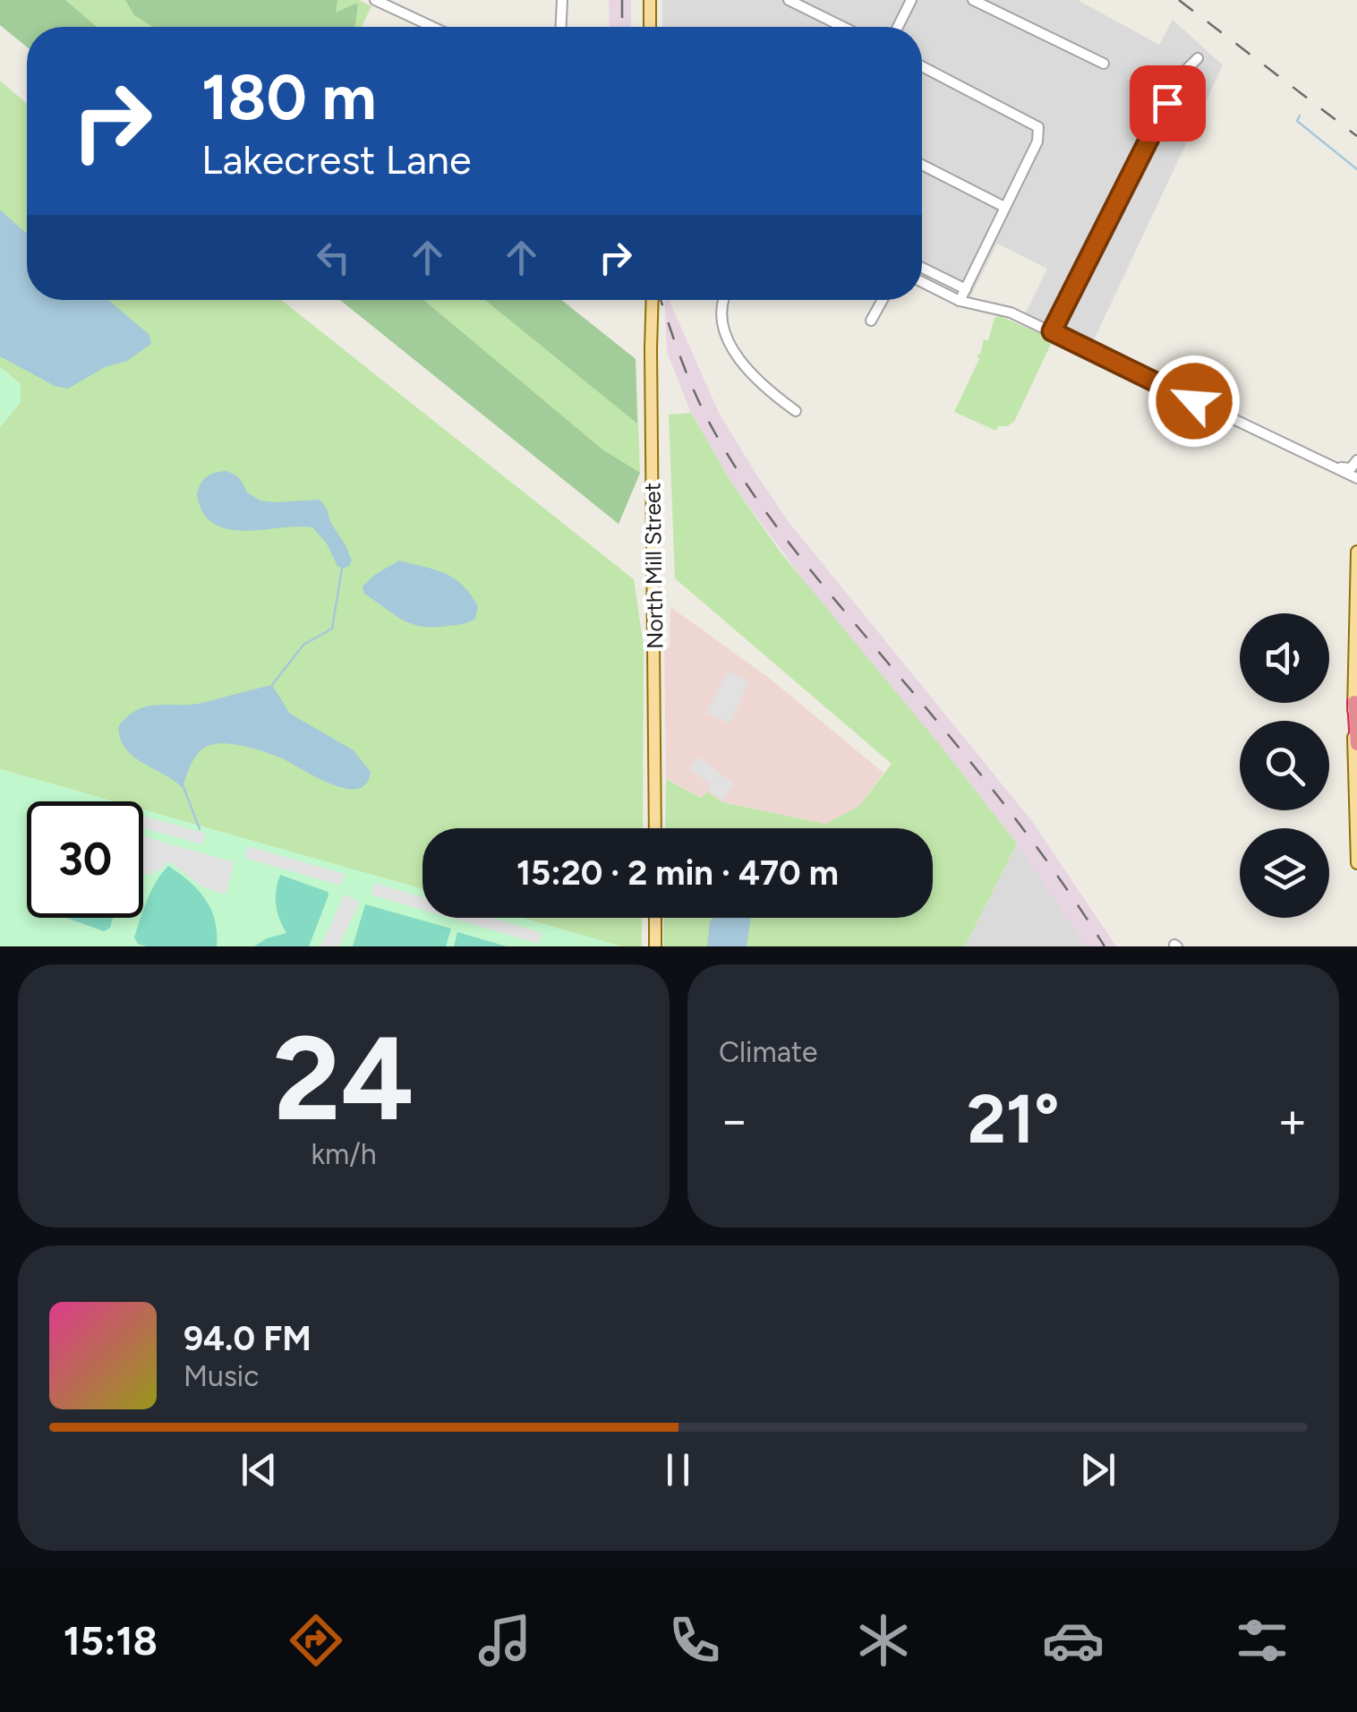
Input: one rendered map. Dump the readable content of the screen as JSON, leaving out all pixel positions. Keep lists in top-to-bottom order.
{
  "streets": {
    "main road": ["North Mill Street"]
  },
  "page": {
    "turn": ["180 m", "Lakecrest Lane"],
    "limit": "30",
    "trip": "15:20 · 2 min · 470 m",
    "tile": [
      ["24", "km/h"],
      "Climate"
    ],
    "heat": ["−", "21°", "+"],
    "song": ["94.0 FM", "Music"],
    "tabs": "15:18"
  }
}
